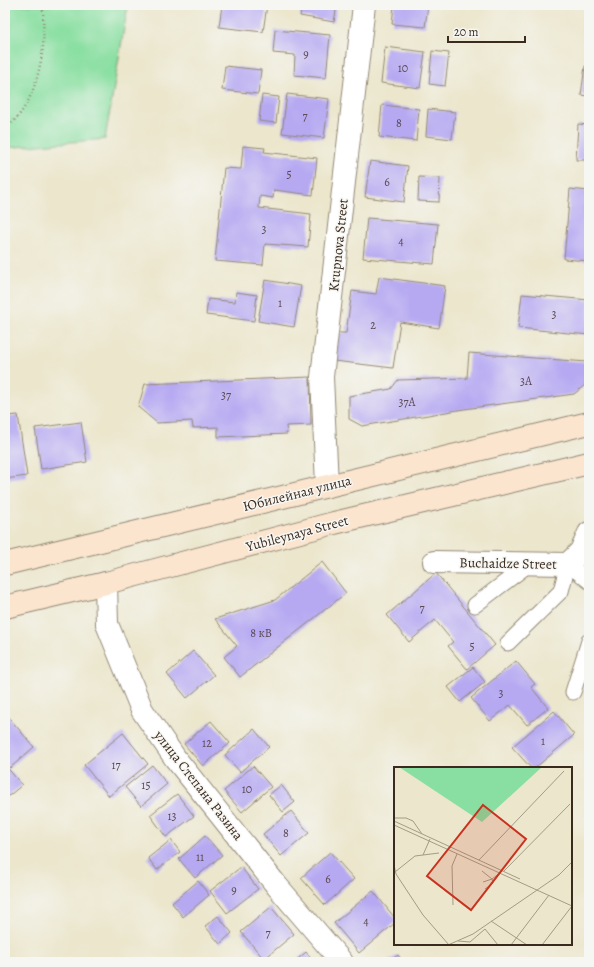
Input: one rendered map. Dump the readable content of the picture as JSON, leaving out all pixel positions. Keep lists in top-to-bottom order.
{
  "streets": {
    "main road": ["Юбилейная улица", "Yubileynaya Street"],
    "street": ["Krupnova Street", "Buchaidze Street", "улица Степана Разина"]
  },
  "crossings": [
    ["Krupnova Street", "Юбилейная улица"],
    ["Yubileynaya Street", "улица Степана Разина"]
  ],
  "house_numbers": [
    "9",
    "10",
    "7",
    "8",
    "5",
    "6",
    "3",
    "4",
    "1",
    "3",
    "2",
    "3А",
    "37",
    "37А",
    "7",
    "8 кВ",
    "5",
    "3",
    "1",
    "12",
    "17",
    "15",
    "10",
    "13",
    "8",
    "11",
    "6",
    "9",
    "4",
    "7"
  ],
  "scale_bar": "20 m"
}
